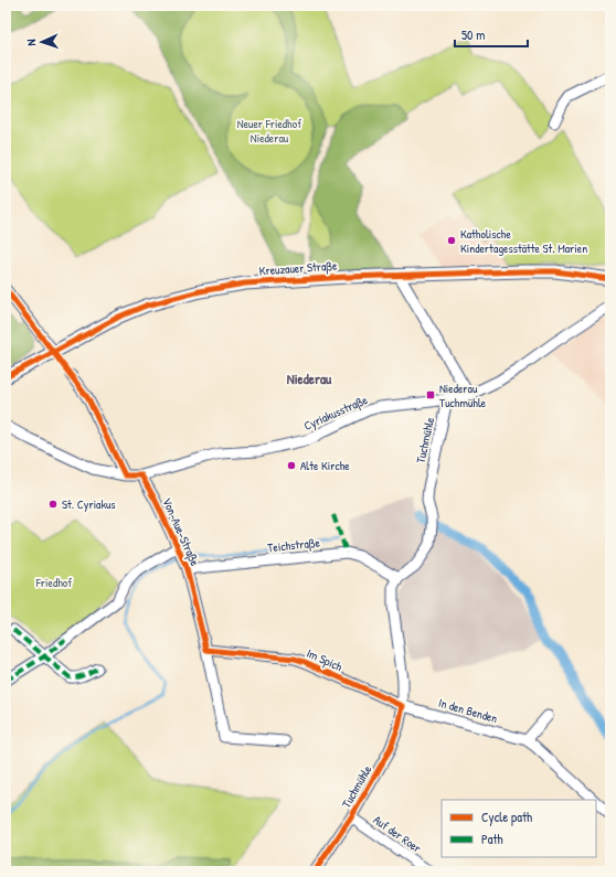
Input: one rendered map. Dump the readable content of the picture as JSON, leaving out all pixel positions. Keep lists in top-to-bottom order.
{
  "streets": {
    "main road": ["Kreuzauer Straße"],
    "street": [
      "Cyriakusstraße",
      "Tuchmühle",
      "Von-Aue-Straße",
      "Teichstraße",
      "Im Spich",
      "In den Benden",
      "Auf der Roer"
    ]
  },
  "crossings": [
    ["Cyriakusstraße", "Tuchmühle"],
    ["Cyriakusstraße", "Von-Aue-Straße"],
    ["Tuchmühle", "Teichstraße"],
    ["Tuchmühle", "Im Spich"],
    ["Tuchmühle", "In den Benden"],
    ["Tuchmühle", "Auf der Roer"],
    ["Von-Aue-Straße", "Teichstraße"],
    ["Von-Aue-Straße", "Im Spich"],
    ["Im Spich", "In den Benden"]
  ],
  "districts": ["Niederau"],
  "parks": ["Neuer Friedhof Niederau", "Friedhof"],
  "places": {
    "other": ["Katholische Kindertagesstätte St. Marien", "Alte Kirche", "St. Cyriakus"],
    "transit": ["Niederau Tuchmühle"]
  },
  "legend": ["Cycle path", "Path"],
  "scale_bar": "50 m",
  "north": "left"
}
